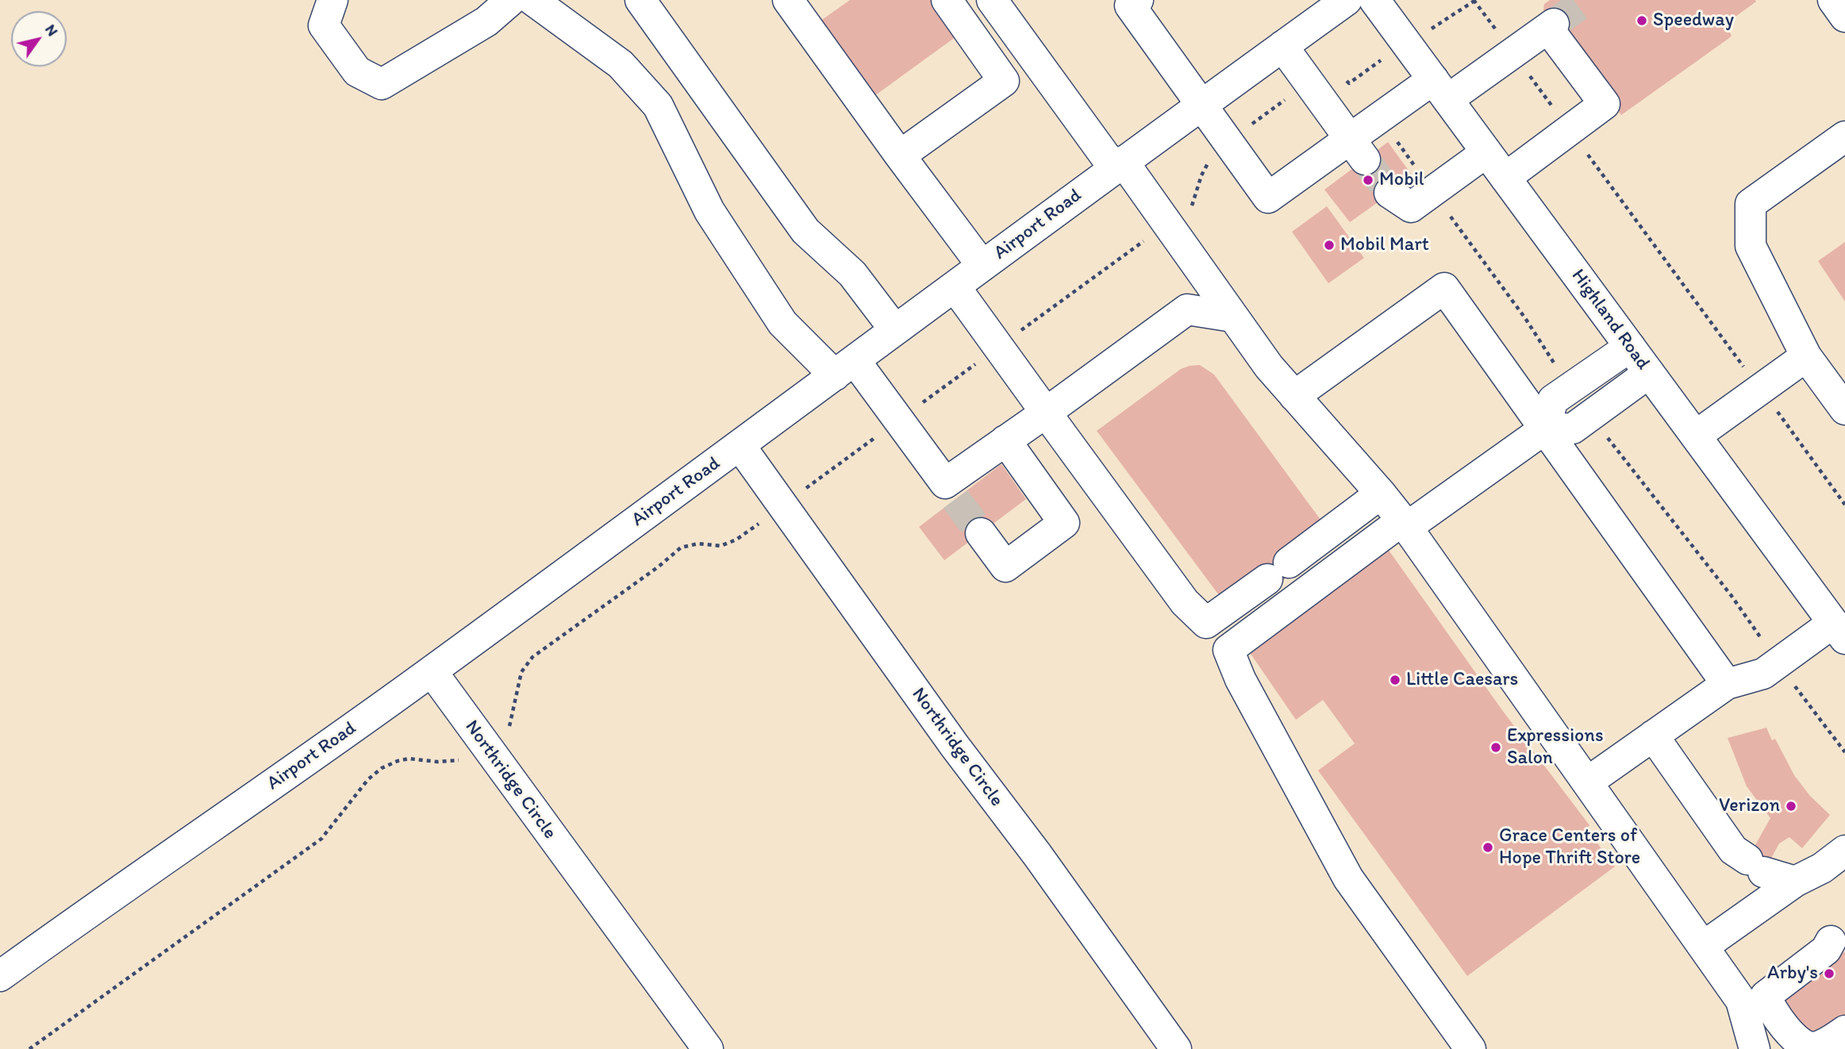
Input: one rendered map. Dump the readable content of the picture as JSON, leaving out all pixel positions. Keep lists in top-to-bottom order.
{
  "streets": {
    "main road": ["Airport Road", "Highland Road", "Northridge Circle"]
  },
  "crossings": [
    ["Airport Road", "Northridge Circle"]
  ],
  "places": [
    "Speedway",
    "Mobil",
    "Mobil Mart",
    "Little Caesars",
    "Expressions Salon",
    "Verizon",
    "Grace Centers of Hope Thrift Store",
    "Arby's"
  ],
  "north": "top right"
}
